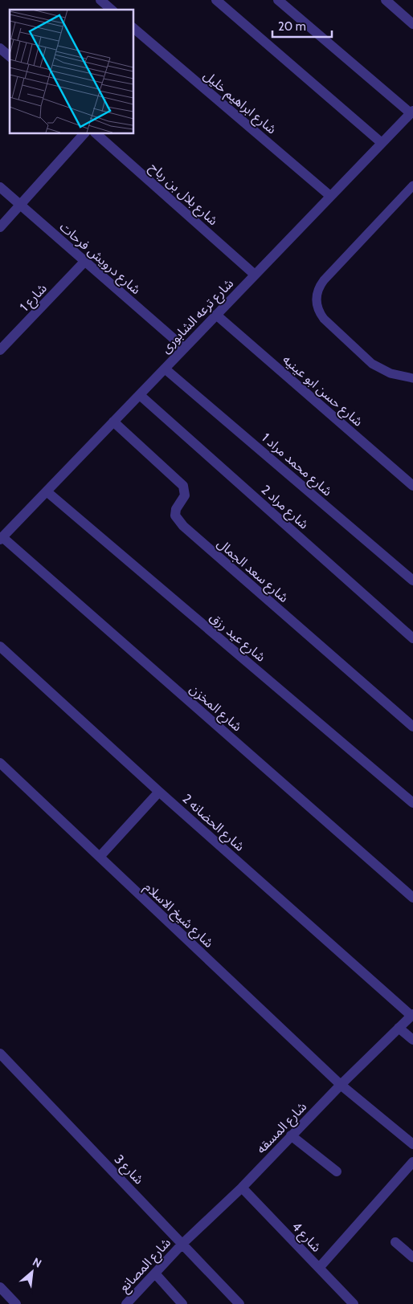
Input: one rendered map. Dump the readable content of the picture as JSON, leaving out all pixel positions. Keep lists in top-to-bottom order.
{
  "streets": {
    "street": [
      "شارع ابراهيم خليل",
      "شارع بلال بن رباح",
      "شارع درويش فرحات",
      "شارع 1",
      "شارع ترعه الشابورى",
      "شارع حسن ابو عينيه",
      "شارع محمد مراد 1",
      "شارع مراد 2",
      "شارع سعد الجمال",
      "شارع عيد رزق",
      "شارع المخزن",
      "شارع الحضانه 2",
      "شارع شيخ الاسلام",
      "شارع المسقه",
      "شارع 3",
      "شارع 4",
      "شارع المصانع"
    ]
  },
  "crossings": [
    ["شارع ابراهيم خليل", "شارع ترعه الشابورى"],
    ["شارع بلال بن رباح", "شارع ترعه الشابورى"],
    ["شارع درويش فرحات", "شارع 1"],
    ["شارع درويش فرحات", "شارع ترعه الشابورى"],
    ["شارع ترعه الشابورى", "شارع حسن ابو عينيه"],
    ["شارع ترعه الشابورى", "شارع محمد مراد 1"],
    ["شارع ترعه الشابورى", "شارع مراد 2"],
    ["شارع ترعه الشابورى", "شارع سعد الجمال"],
    ["شارع ترعه الشابورى", "شارع عيد رزق"],
    ["شارع ترعه الشابورى", "شارع المخزن"],
    ["شارع الحضانه 2", "شارع المسقه"],
    ["شارع شيخ الاسلام", "شارع المسقه"],
    ["شارع المسقه", "شارع 3"],
    ["شارع المسقه", "شارع 4"],
    ["شارع المسقه", "شارع المصانع"],
    ["شارع 3", "شارع المصانع"]
  ],
  "scale_bar": "20 m",
  "north": "top right"
}
